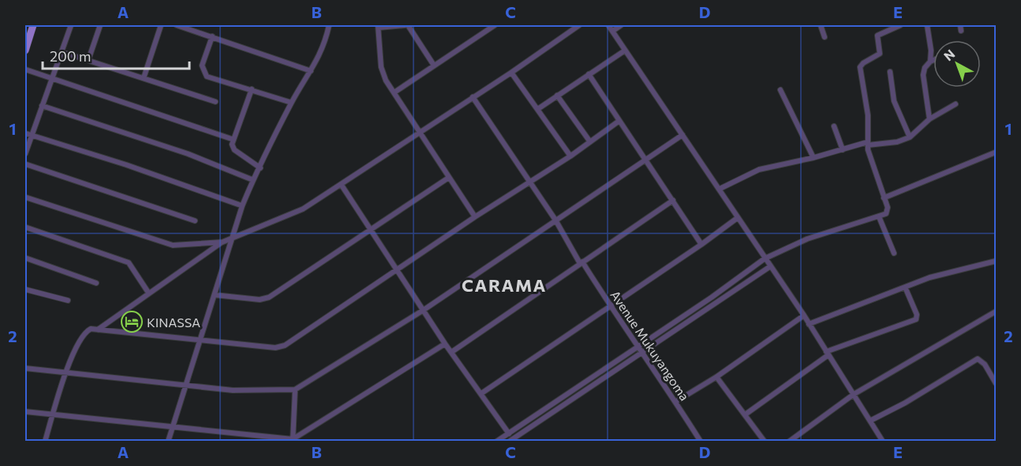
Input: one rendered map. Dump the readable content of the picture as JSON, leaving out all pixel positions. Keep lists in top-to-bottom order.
{
  "streets": {
    "street": ["Avenue Mukuyangoma"]
  },
  "districts": ["CARAMA"],
  "places": {
    "hotel": ["KINASSA"]
  },
  "scale_bar": "200 m",
  "north": "top left",
  "grid": {
    "columns": [
      "A",
      "B",
      "C",
      "D",
      "E"
    ],
    "rows": ["1", "2"]
  }
}
